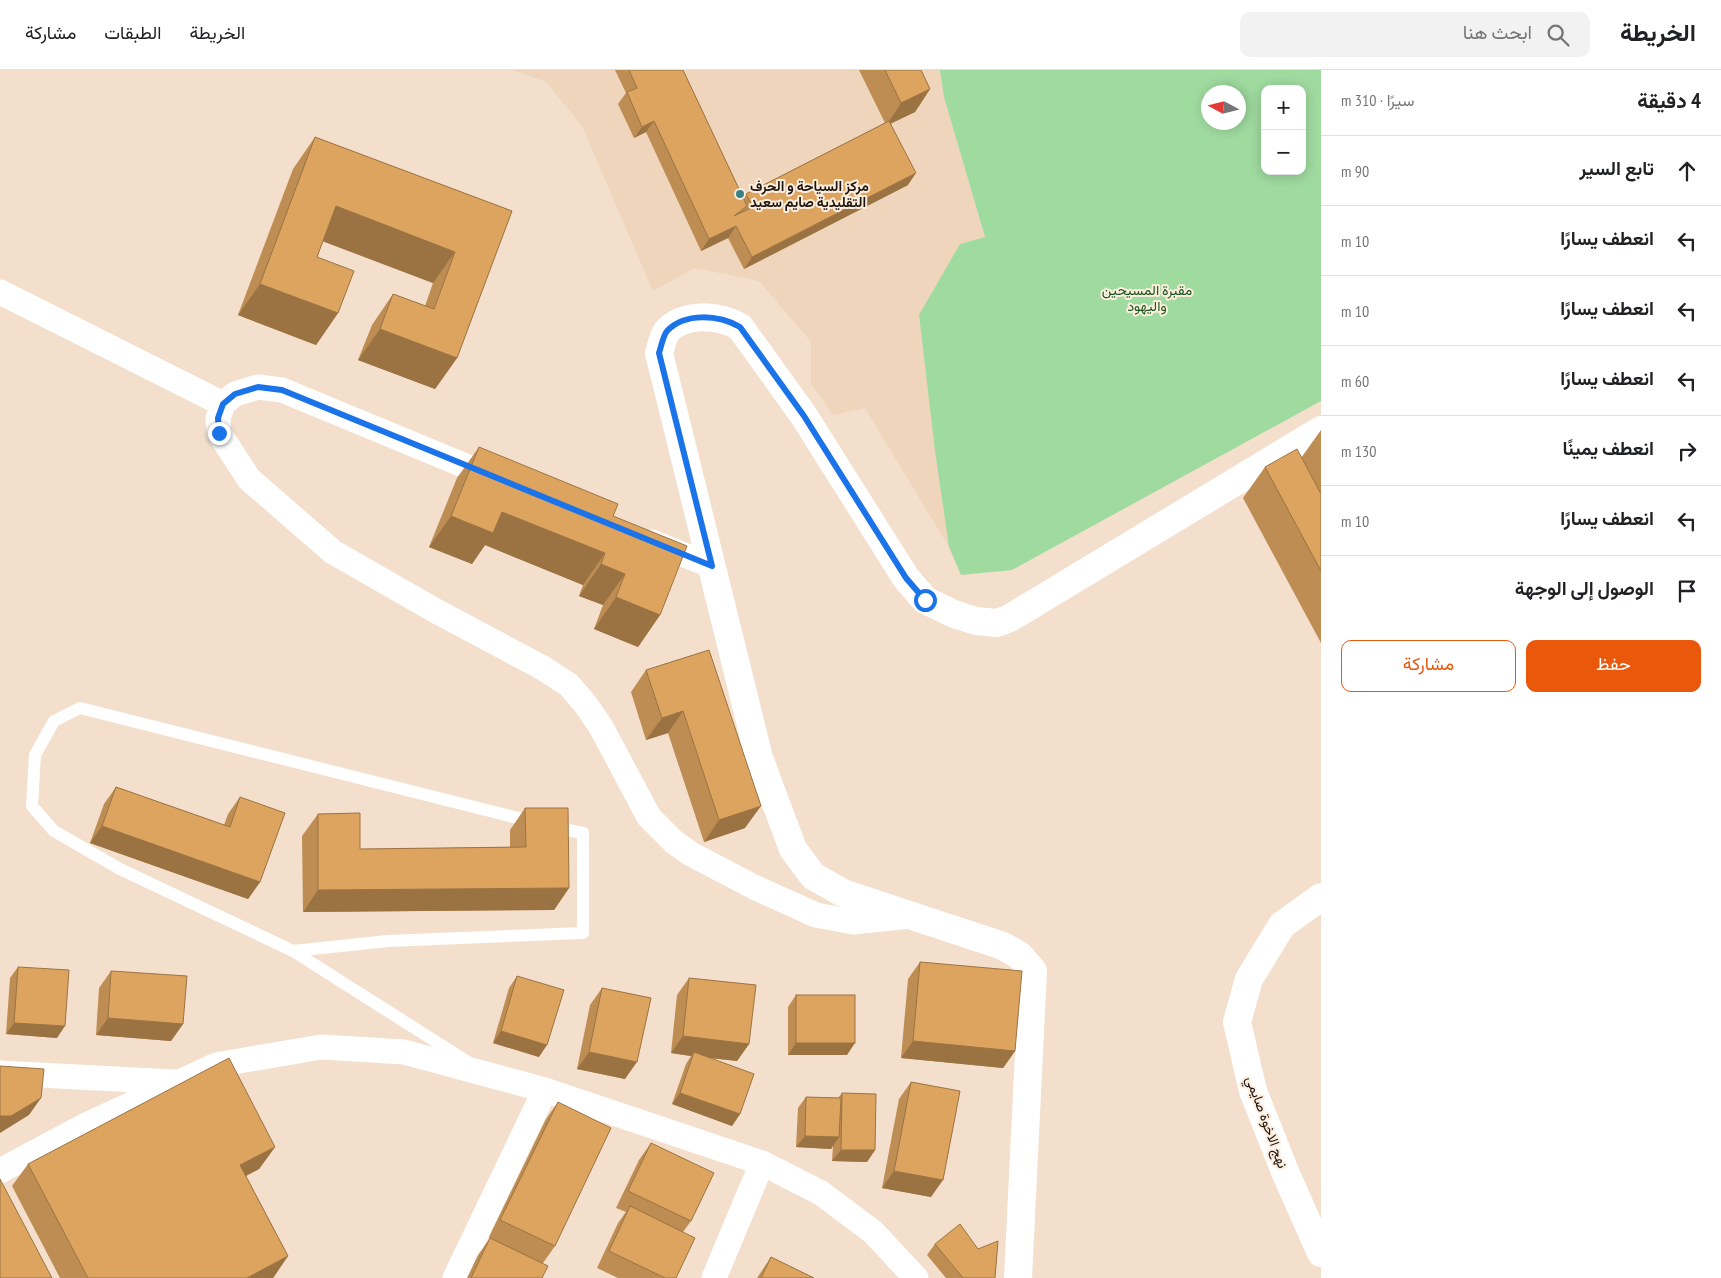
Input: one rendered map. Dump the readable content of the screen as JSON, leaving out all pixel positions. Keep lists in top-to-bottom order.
{
  "streets": {
    "street": ["نهج الاخوة صايمي"]
  },
  "parks": ["مقبرة المسيحين واليهود"],
  "places": ["مركز السياحة و الحرف التقليدية صايم سعيد"],
  "north": "left",
  "page": {
    "header": "الخريطة",
    "search": "ابحث هنا",
    "nav": ["الخريطة", "الطبقات", "مشاركة"],
    "heading": ["4 دقيقة", "سيرًا · 310 m"],
    "map_buttons": ["+", "−"],
    "list": [
      ["تابع السير", "90 m"],
      ["انعطف يسارًا", "10 m"],
      ["انعطف يسارًا", "10 m"],
      ["انعطف يسارًا", "60 m"],
      ["انعطف يمينًا", "130 m"],
      ["انعطف يسارًا", "10 m"],
      "الوصول إلى الوجهة"
    ],
    "buttons": ["حفظ", "مشاركة"]
  }
}
